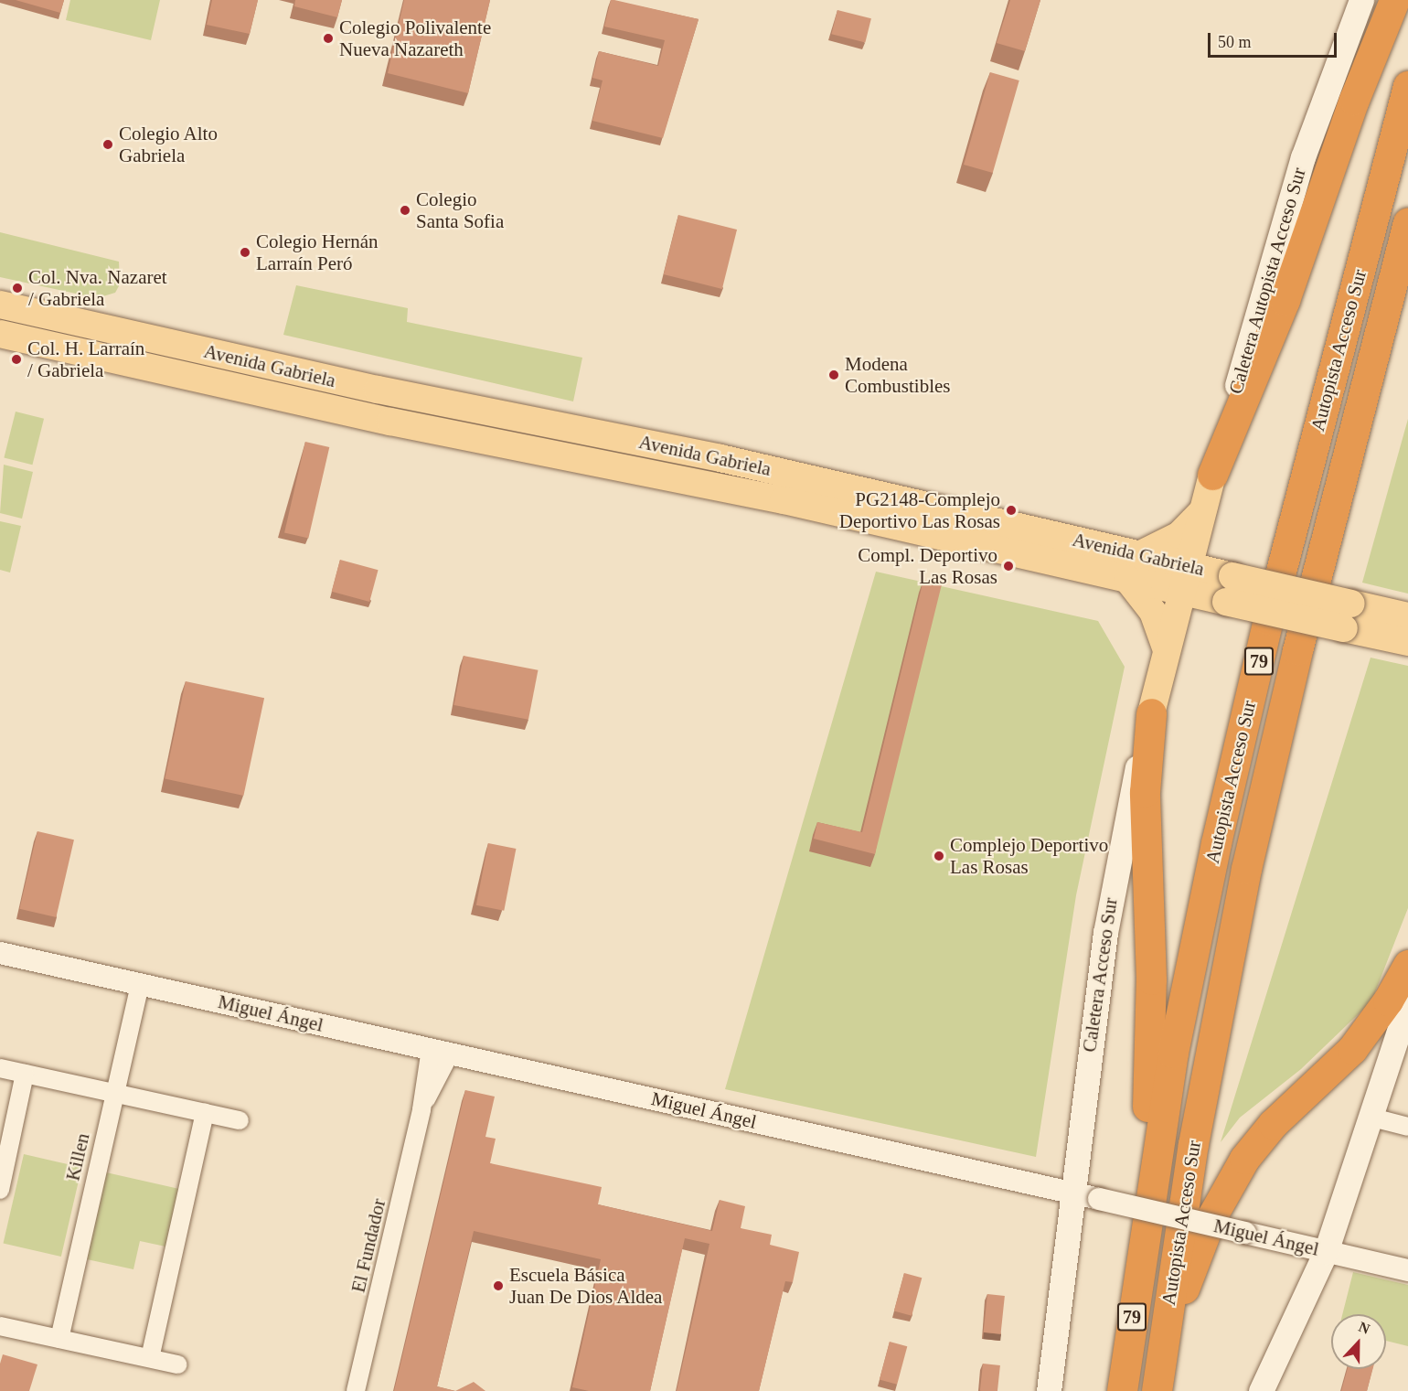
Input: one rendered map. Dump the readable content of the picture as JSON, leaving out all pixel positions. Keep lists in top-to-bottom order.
{
  "streets": {
    "highway": ["Autopista Acceso Sur", "79"],
    "main road": ["Caletera Autopista Acceso Sur", "Avenida Gabriela", "Caletera Acceso Sur"],
    "street": ["Miguel Ángel", "Killen", "El Fundador"]
  },
  "crossings": [
    ["Caletera Autopista Acceso Sur", "Avenida Gabriela"],
    ["Caletera Autopista Acceso Sur", "Caletera Acceso Sur"],
    ["Avenida Gabriela", "Caletera Acceso Sur"],
    ["Caletera Acceso Sur", "Miguel Ángel"],
    ["Miguel Ángel", "Killen"],
    ["Miguel Ángel", "El Fundador"]
  ],
  "places": [
    "Colegio Polivalente Nueva Nazareth",
    "Colegio Alto Gabriela",
    "Colegio Santa Sofia",
    "Colegio Hernán Larraín Peró",
    "Col. Nva. Nazaret / Gabriela",
    "Col. H. Larraín / Gabriela",
    "Modena Combustibles",
    "PG2148-Complejo Deportivo Las Rosas",
    "Compl. Deportivo Las Rosas",
    "Complejo Deportivo Las Rosas",
    "Escuela Básica Juan De Dios Aldea"
  ],
  "scale_bar": "50 m",
  "north": "top"
}
